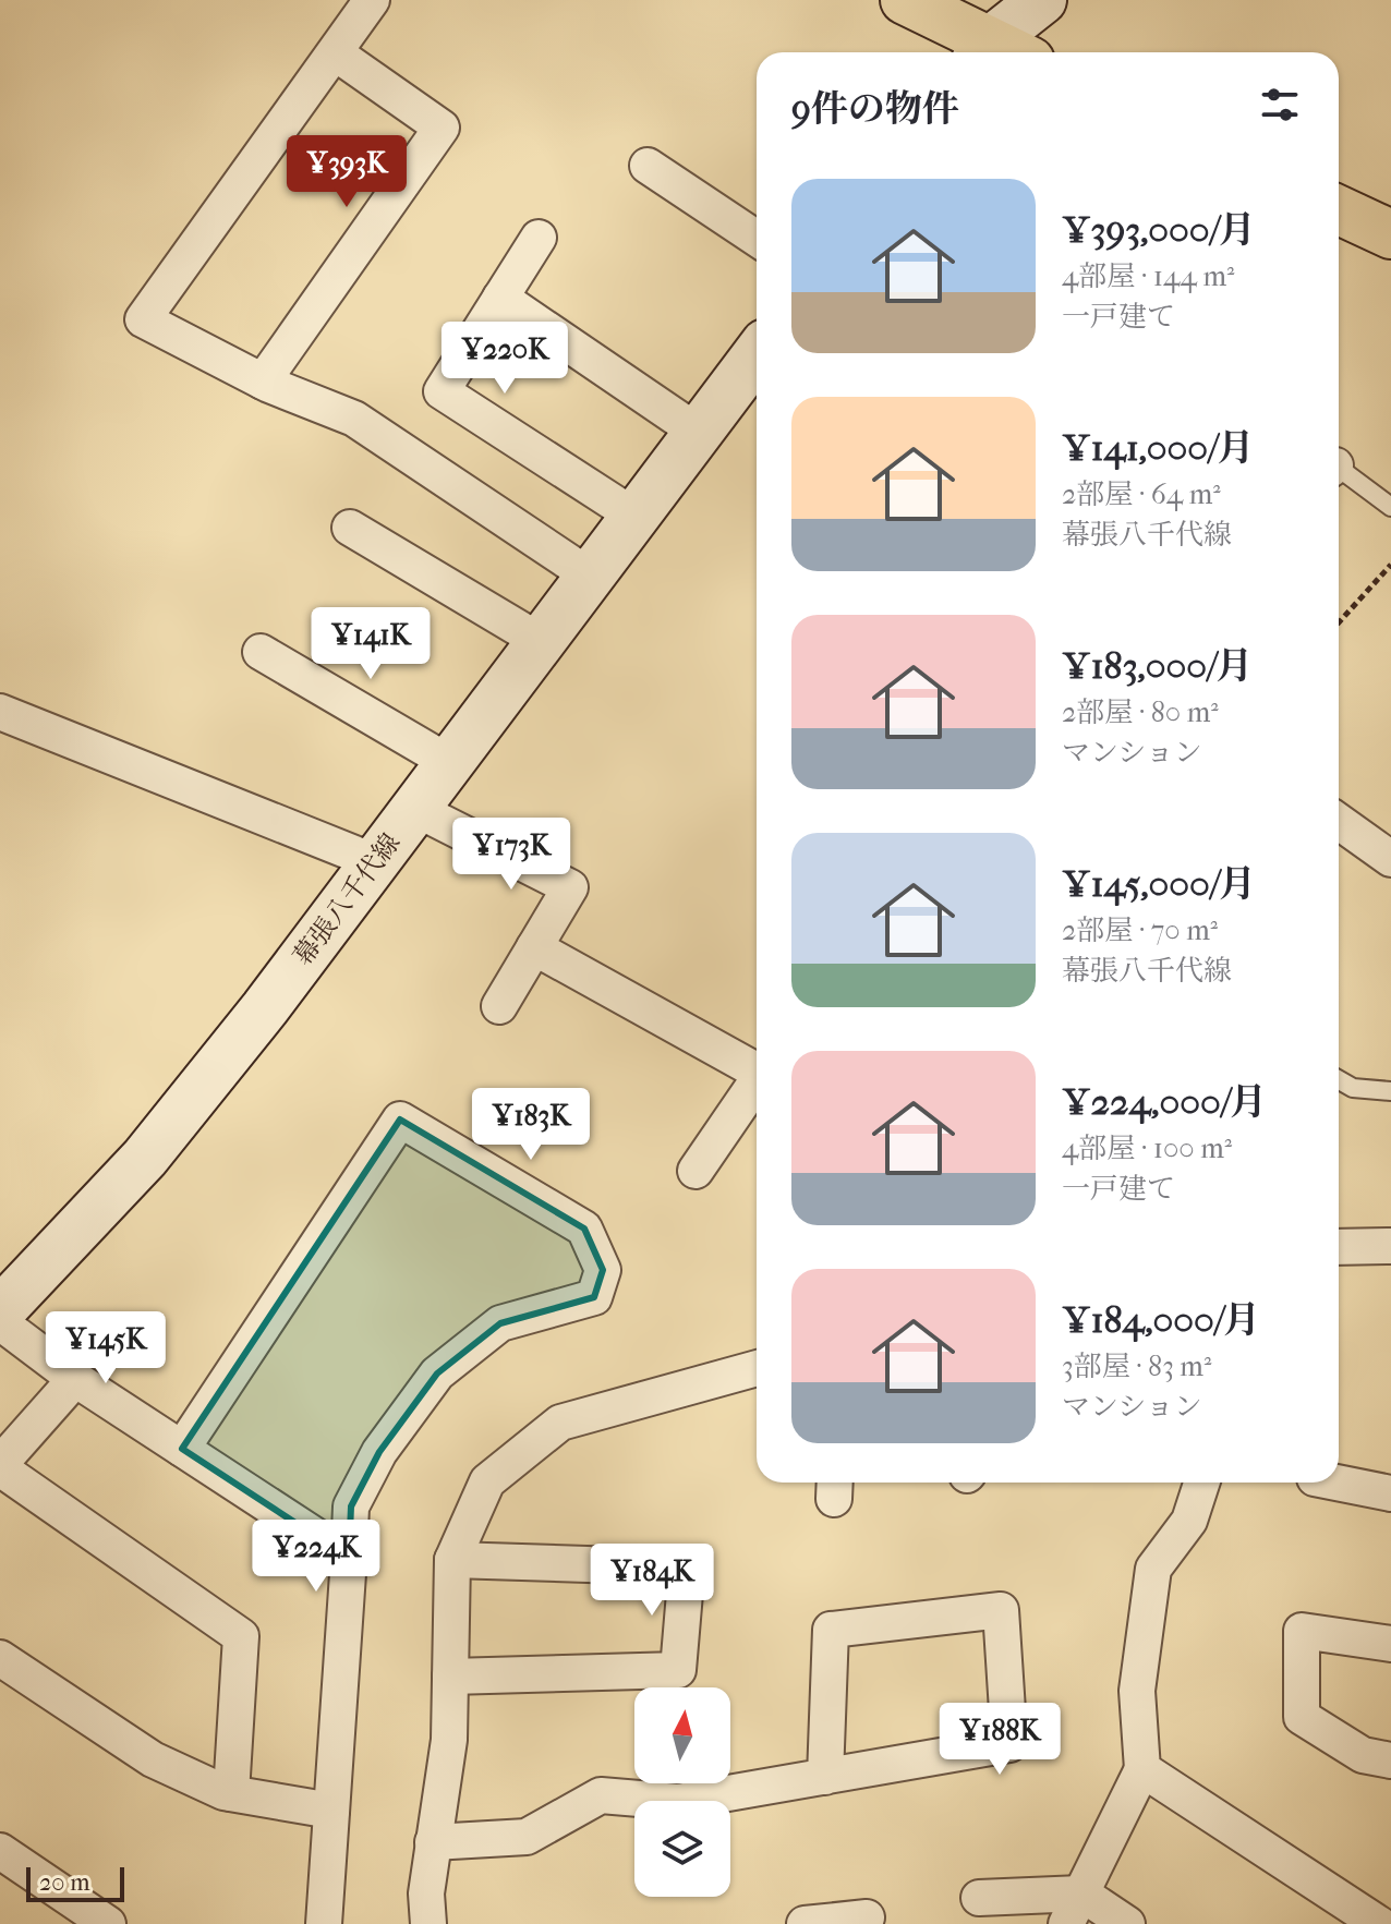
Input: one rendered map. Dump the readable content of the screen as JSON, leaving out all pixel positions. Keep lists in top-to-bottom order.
{
  "streets": {
    "main road": ["幕張八千代線"]
  },
  "scale_bar": "20 m",
  "north": "top",
  "page": {
    "heading": "9件の物件",
    "price": [
      "¥393K",
      "¥220K",
      "¥141K",
      "¥173K",
      "¥183K",
      "¥145K",
      "¥224K",
      "¥184K",
      "¥188K"
    ],
    "list": [
      {
        "name": "¥393,000/月",
        "note": "4部屋 · 144 m² · 一戸建て"
      },
      {
        "name": "¥141,000/月",
        "note": "2部屋 · 64 m² · 幕張八千代線"
      },
      {
        "name": "¥183,000/月",
        "note": "2部屋 · 80 m² · マンション"
      },
      {
        "name": "¥145,000/月",
        "note": "2部屋 · 70 m² · 幕張八千代線"
      },
      {
        "name": "¥224,000/月",
        "note": "4部屋 · 100 m² · 一戸建て"
      },
      {
        "name": "¥184,000/月",
        "note": "3部屋 · 83 m² · マンション"
      }
    ],
    "scale": "20 m"
  }
}
